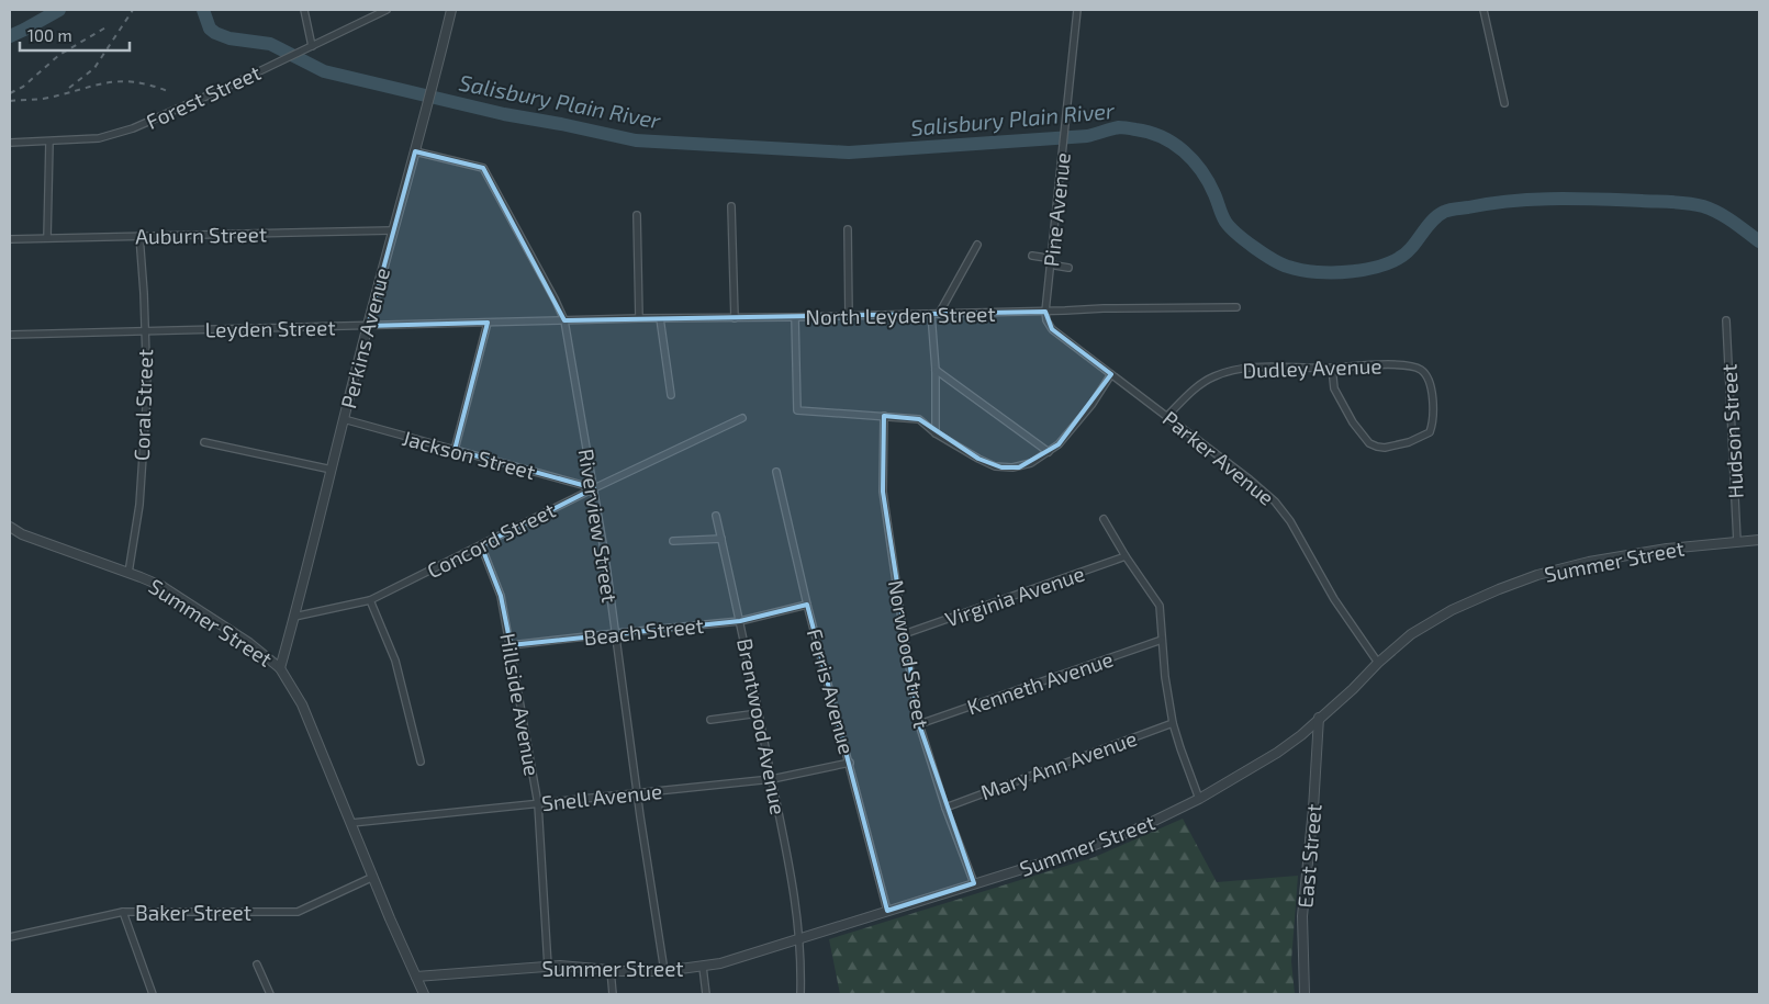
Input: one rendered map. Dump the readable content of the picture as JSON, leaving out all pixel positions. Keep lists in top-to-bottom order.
{
  "streets": {
    "street": [
      "Forest Street",
      "Pine Avenue",
      "Auburn Street",
      "North Leyden Street",
      "Leyden Street",
      "Perkins Avenue",
      "Dudley Avenue",
      "Coral Street",
      "Hudson Street",
      "Jackson Street",
      "Parker Avenue",
      "Riverview Street",
      "Concord Street",
      "Summer Street",
      "Virginia Avenue",
      "Beach Street",
      "Norwood Street",
      "Kenneth Avenue",
      "Ferris Avenue",
      "Hillside Avenue",
      "Brentwood Avenue",
      "Mary Ann Avenue",
      "Snell Avenue",
      "East Street",
      "Baker Street"
    ]
  },
  "crossings": [
    ["Pine Avenue", "North Leyden Street"],
    ["Pine Avenue", "Parker Avenue"],
    ["Auburn Street", "Perkins Avenue"],
    ["Auburn Street", "Coral Street"],
    ["North Leyden Street", "Leyden Street"],
    ["North Leyden Street", "Parker Avenue"],
    ["North Leyden Street", "Riverview Street"],
    ["Leyden Street", "Perkins Avenue"],
    ["Leyden Street", "Coral Street"],
    ["Leyden Street", "Riverview Street"],
    ["Perkins Avenue", "Jackson Street"],
    ["Perkins Avenue", "Riverview Street"],
    ["Perkins Avenue", "Concord Street"],
    ["Perkins Avenue", "Summer Street"],
    ["Dudley Avenue", "Parker Avenue"],
    ["Coral Street", "Summer Street"],
    ["Hudson Street", "Summer Street"],
    ["Jackson Street", "Riverview Street"],
    ["Jackson Street", "Concord Street"],
    ["Parker Avenue", "Summer Street"],
    ["Riverview Street", "Concord Street"],
    ["Riverview Street", "Summer Street"],
    ["Riverview Street", "Beach Street"],
    ["Riverview Street", "Snell Avenue"],
    ["Concord Street", "Hillside Avenue"],
    ["Summer Street", "Norwood Street"],
    ["Summer Street", "Ferris Avenue"],
    ["Summer Street", "Hillside Avenue"],
    ["Summer Street", "Brentwood Avenue"],
    ["Summer Street", "Snell Avenue"],
    ["Summer Street", "East Street"],
    ["Summer Street", "Baker Street"],
    ["Virginia Avenue", "Norwood Street"],
    ["Beach Street", "Ferris Avenue"],
    ["Beach Street", "Hillside Avenue"],
    ["Beach Street", "Brentwood Avenue"],
    ["Norwood Street", "Kenneth Avenue"],
    ["Norwood Street", "Mary Ann Avenue"],
    ["Ferris Avenue", "Snell Avenue"],
    ["Hillside Avenue", "Snell Avenue"],
    ["Brentwood Avenue", "Snell Avenue"]
  ],
  "water": ["Salisbury Plain River"],
  "scale_bar": "100 m"
}
